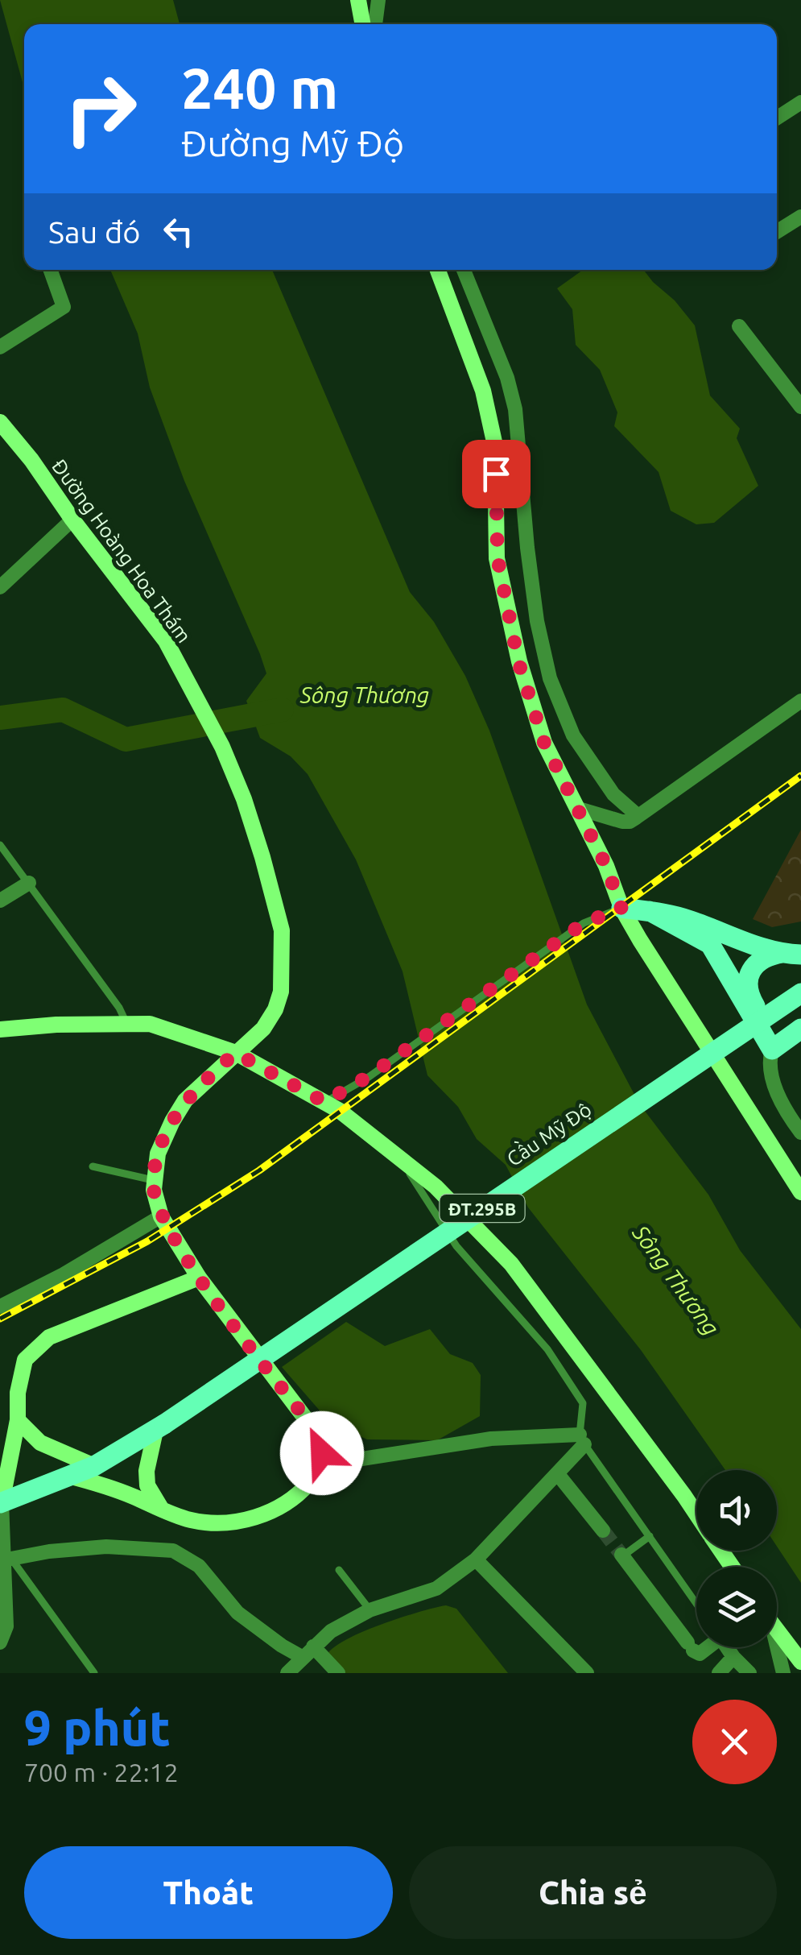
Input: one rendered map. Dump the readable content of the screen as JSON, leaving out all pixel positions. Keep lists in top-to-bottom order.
{
  "streets": {
    "main road": ["Cầu Mỹ Độ", "ĐT.295B"],
    "street": ["Đường Hoàng Hoa Thám"]
  },
  "crossings": [
    ["Cầu Mỹ Độ", "ĐT.295B"]
  ],
  "water": ["Sông Thương"],
  "page": {
    "turn": ["240 m", "Đường Mỹ Độ"],
    "then": "Sau đó",
    "heading": ["9 phút", "700 m · 22:12"],
    "buttons": ["Thoát", "Chia sẻ"]
  }
}
